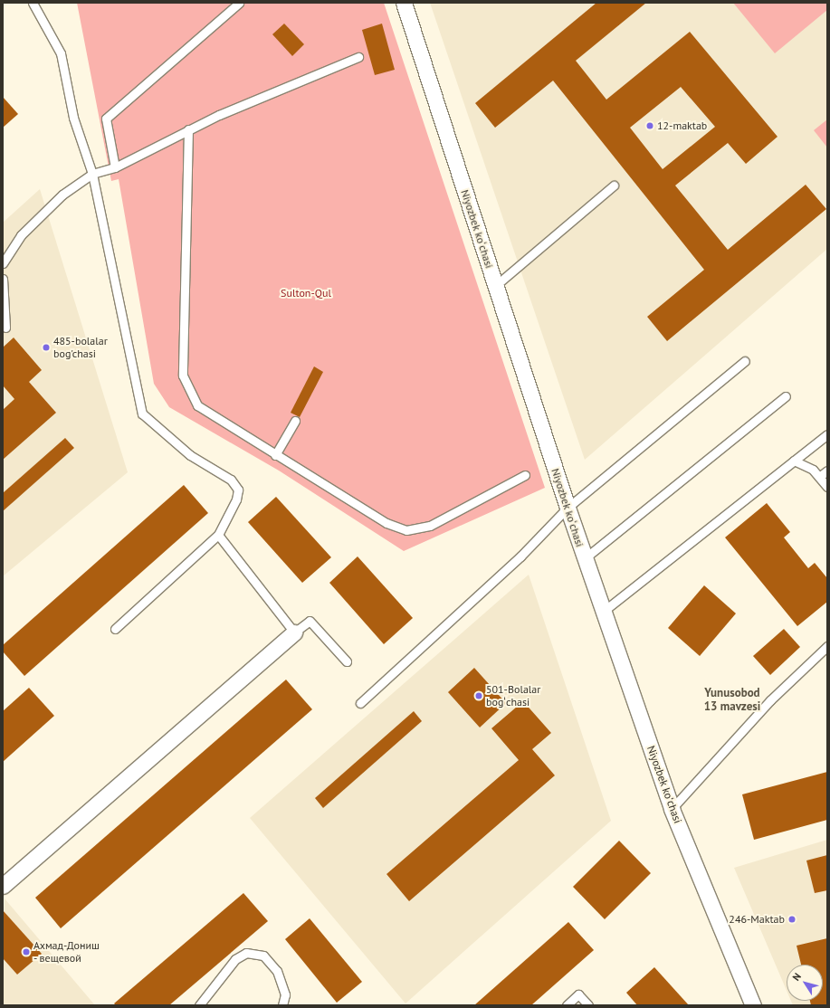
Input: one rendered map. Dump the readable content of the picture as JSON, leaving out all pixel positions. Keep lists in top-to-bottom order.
{
  "streets": {
    "street": ["Niyozbek koʻchasi"]
  },
  "districts": ["Yunusobod 13 mavzesi"],
  "parks": ["Sulton-Qul"],
  "places": [
    "12-maktab",
    "485-bolalar bog'chasi",
    "501-Bolalar bogʻchasi",
    "246-Maktab",
    "Ахмад-Дониш - вещевой"
  ],
  "north": "top left"
}
